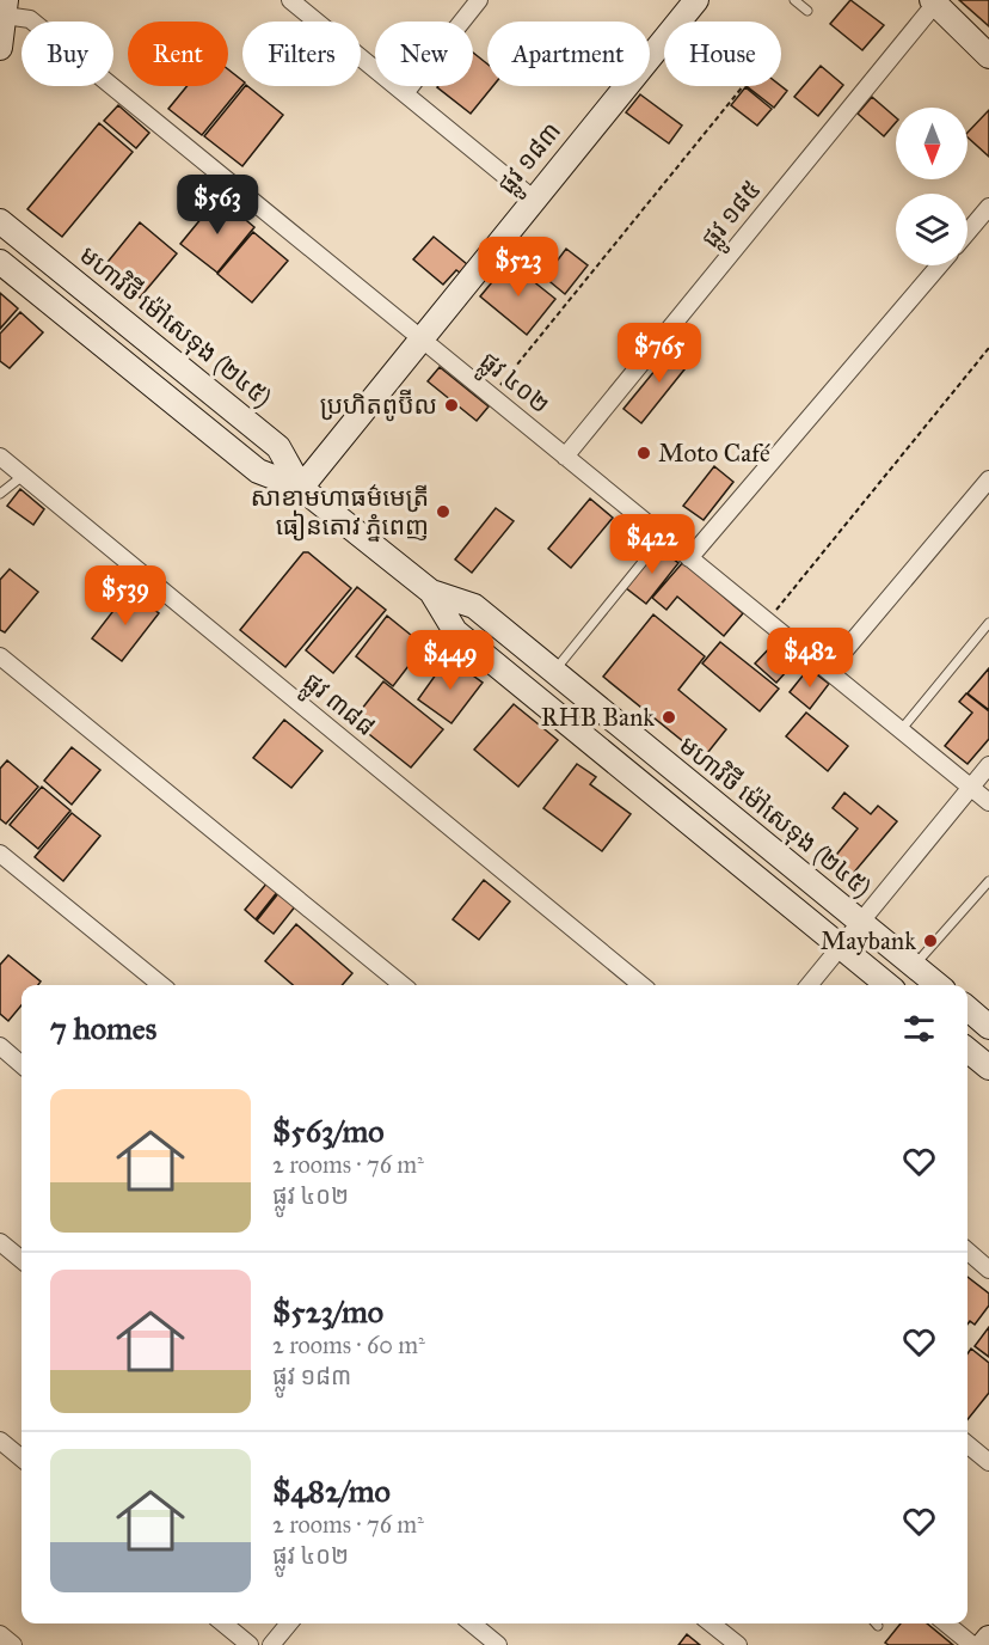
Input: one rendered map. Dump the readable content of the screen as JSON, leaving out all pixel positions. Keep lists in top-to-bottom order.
{
  "streets": {
    "main road": ["ផ្លូវ ១៨៣", "មហាវិថី ម៉ៅសេទុង (២៤៥)"],
    "street": ["ផ្លូវ ១៨៥", "ផ្លូវ ៤០២", "ផ្លូវ ៣៨៨"]
  },
  "crossings": [
    ["ផ្លូវ ១៨៣", "មហាវិថី ម៉ៅសេទុង (២៤៥)"],
    ["ផ្លូវ ១៨៣", "ផ្លូវ ៤០២"],
    ["ផ្លូវ ១៨៥", "ផ្លូវ ៤០២"]
  ],
  "places": [
    "ប្រហិតពូប៊ីល",
    "Moto Café",
    "សាខាមហាធម៌មេត្រី ធៀនតោវ ភ្នំពេញ",
    "RHB Bank",
    "Maybank"
  ],
  "north": "bottom",
  "page": {
    "chip": [
      "Buy",
      "Rent",
      "Filters",
      "New",
      "Apartment",
      "House"
    ],
    "price": [
      "$563",
      "$523",
      "$765",
      "$422",
      "$539",
      "$482",
      "$449"
    ],
    "heading": "7 homes",
    "list": [
      {
        "name": "$563/mo",
        "note": "2 rooms · 76 m² · ផ្លូវ ៤០២"
      },
      {
        "name": "$523/mo",
        "note": "2 rooms · 60 m² · ផ្លូវ ១៨៣"
      },
      {
        "name": "$482/mo",
        "note": "2 rooms · 76 m² · ផ្លូវ ៤០២"
      }
    ]
  }
}
